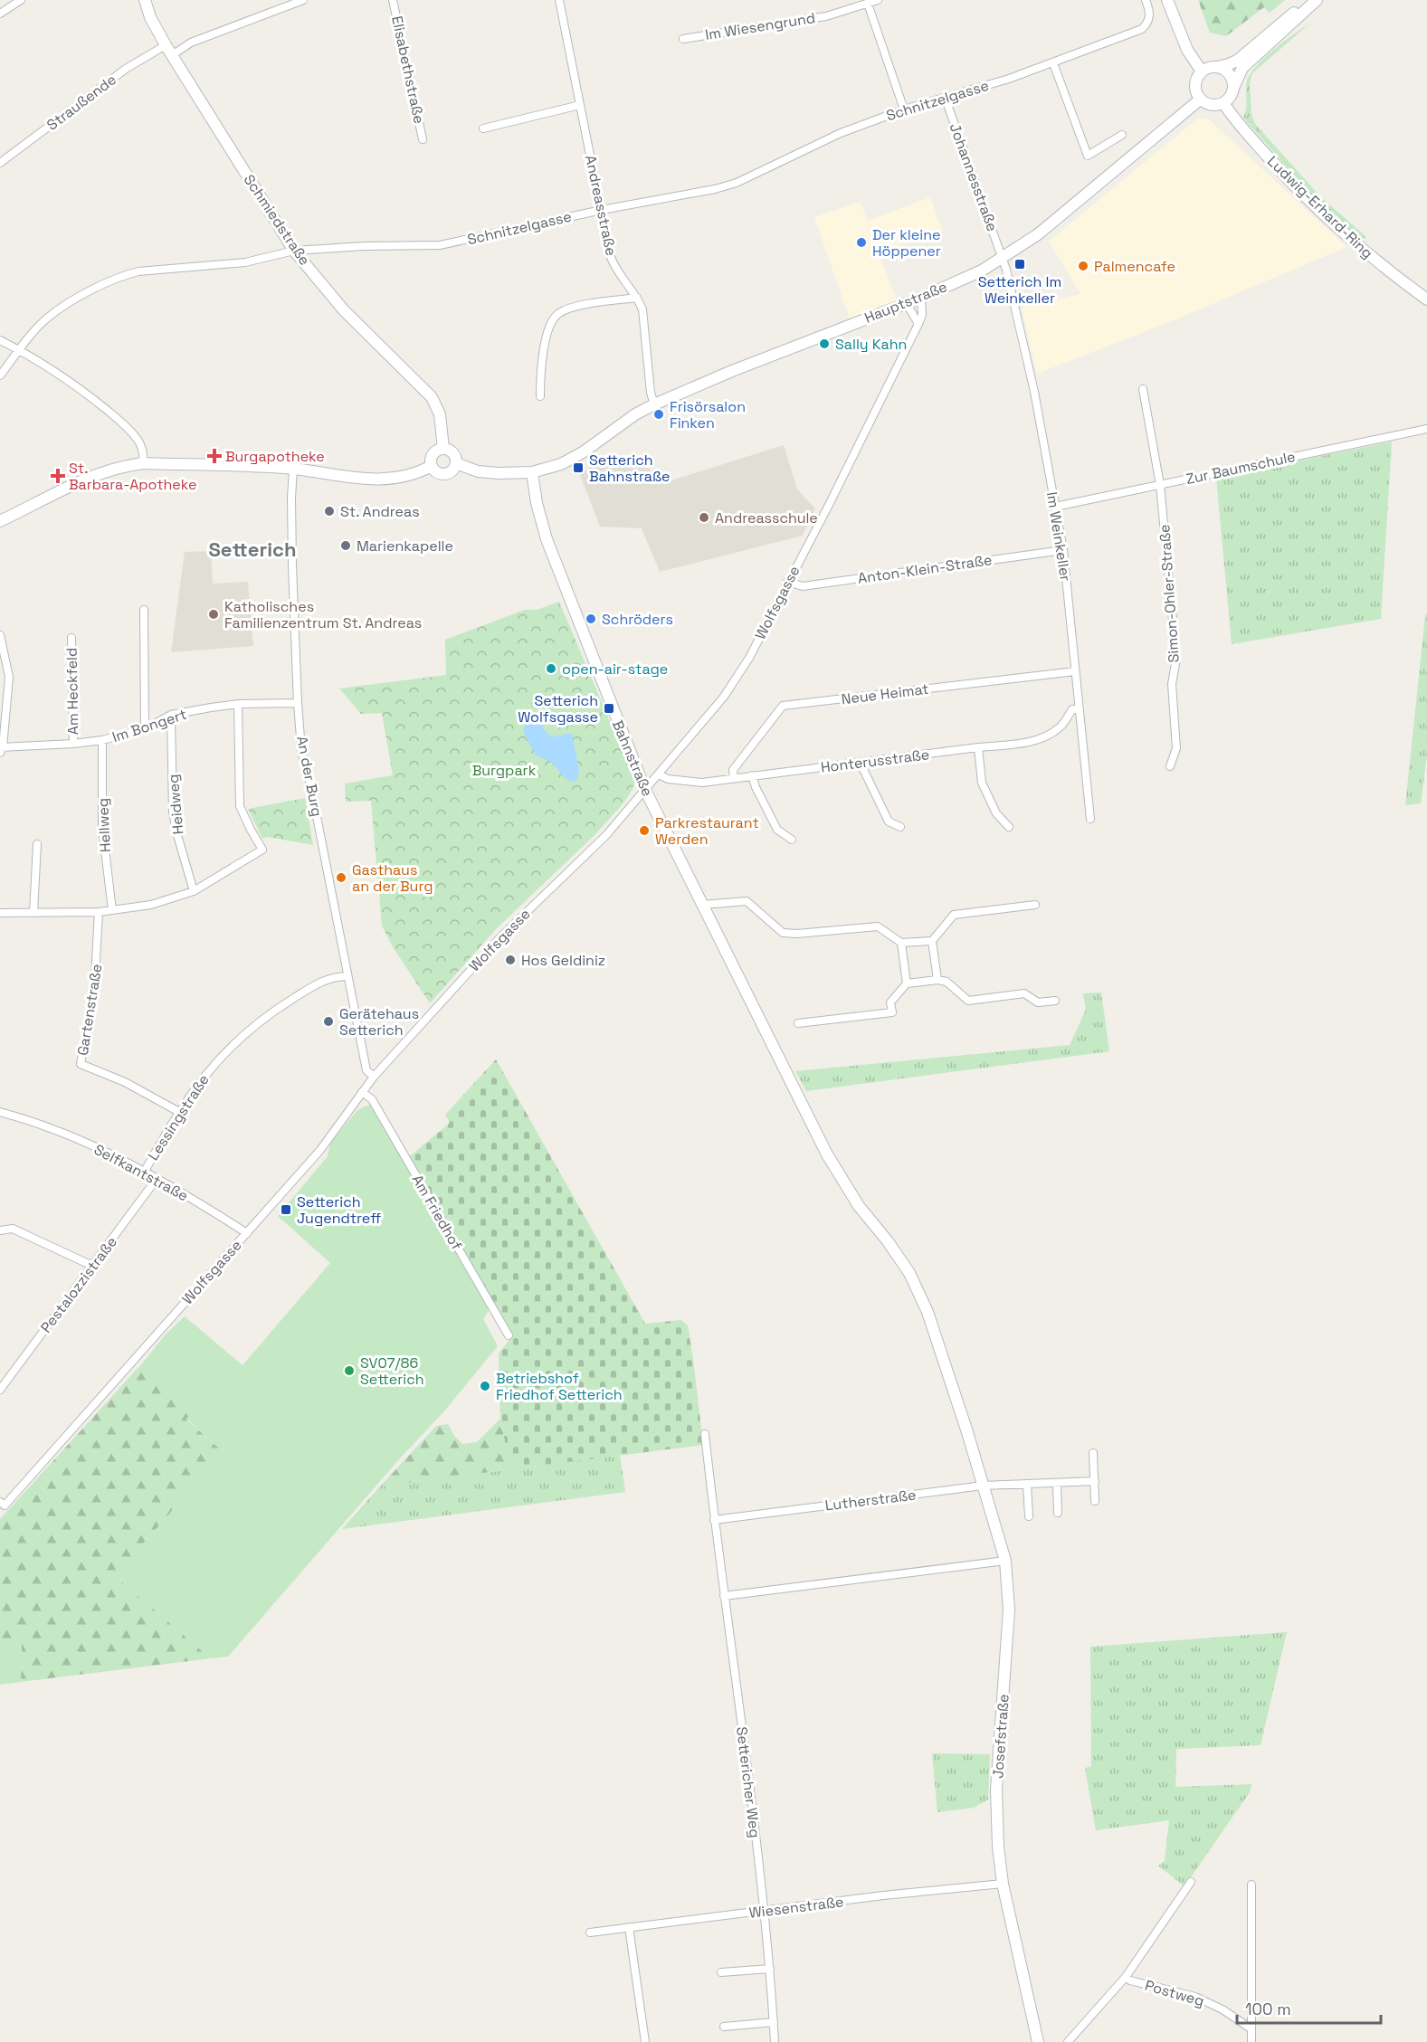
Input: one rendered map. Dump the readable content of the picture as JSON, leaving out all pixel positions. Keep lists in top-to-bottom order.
{
  "streets": {
    "street": [
      "Im Wiesengrund",
      "Elisabethstraße",
      "Schnitzelgasse",
      "Straußende",
      "Johannesstraße",
      "Andreasstraße",
      "Ludwig-Erhard-Ring",
      "Schmiedstraße",
      "Hauptstraße",
      "Zur Baumschule",
      "Im Weinkeller",
      "Anton-Klein-Straße",
      "Simon-Ohler-Straße",
      "Wolfsgasse",
      "Am Heckfeld",
      "Neue Heimat",
      "Im Bongert",
      "Bahnstraße",
      "Honterusstraße",
      "An der Burg",
      "Heidweg",
      "Hellweg",
      "Gartenstraße",
      "Lessingstraße",
      "Selfkantstraße",
      "Am Friedhof",
      "Pestalozzistraße",
      "Lutherstraße",
      "Josefstraße",
      "Settericher Weg",
      "Wiesenstraße",
      "Postweg"
    ]
  },
  "crossings": [
    ["Schnitzelgasse", "Johannesstraße"],
    ["Schnitzelgasse", "Andreasstraße"],
    ["Schnitzelgasse", "Schmiedstraße"],
    ["Straußende", "Schmiedstraße"],
    ["Johannesstraße", "Hauptstraße"],
    ["Johannesstraße", "Im Weinkeller"],
    ["Andreasstraße", "Hauptstraße"],
    ["Ludwig-Erhard-Ring", "Hauptstraße"],
    ["Schmiedstraße", "Hauptstraße"],
    ["Hauptstraße", "Im Weinkeller"],
    ["Hauptstraße", "Wolfsgasse"],
    ["Hauptstraße", "Bahnstraße"],
    ["Zur Baumschule", "Im Weinkeller"],
    ["Zur Baumschule", "Simon-Ohler-Straße"],
    ["Im Weinkeller", "Anton-Klein-Straße"],
    ["Im Weinkeller", "Neue Heimat"],
    ["Im Weinkeller", "Honterusstraße"],
    ["Anton-Klein-Straße", "Wolfsgasse"],
    ["Wolfsgasse", "Bahnstraße"],
    ["Wolfsgasse", "Honterusstraße"],
    ["Wolfsgasse", "An der Burg"],
    ["Wolfsgasse", "Selfkantstraße"],
    ["Wolfsgasse", "Am Friedhof"],
    ["Am Heckfeld", "Im Bongert"],
    ["Neue Heimat", "Honterusstraße"],
    ["Im Bongert", "An der Burg"],
    ["Im Bongert", "Heidweg"],
    ["Im Bongert", "Hellweg"],
    ["Bahnstraße", "Josefstraße"],
    ["An der Burg", "Lessingstraße"],
    ["Gartenstraße", "Lessingstraße"],
    ["Lessingstraße", "Selfkantstraße"],
    ["Selfkantstraße", "Pestalozzistraße"],
    ["Lutherstraße", "Josefstraße"],
    ["Lutherstraße", "Settericher Weg"],
    ["Josefstraße", "Wiesenstraße"],
    ["Settericher Weg", "Wiesenstraße"]
  ],
  "districts": ["Setterich"],
  "parks": ["Burgpark"],
  "places": {
    "other": [
      "Der kleine Höppener",
      "Palmencafe",
      "Sally Kahn",
      "Frisörsalon Finken",
      "St. Andreas",
      "Andreasschule",
      "Marienkapelle",
      "Katholisches Familienzentrum St. Andreas",
      "Schröders",
      "open-air-stage",
      "Parkrestaurant Werden",
      "Gasthaus an der Burg",
      "Hos Geldiniz",
      "Gerätehaus Setterich",
      "SV07/86 Setterich",
      "Betriebshof Friedhof Setterich"
    ],
    "transit": [
      "Setterich Im Weinkeller",
      "Setterich Bahnstraße",
      "Setterich Wolfsgasse",
      "Setterich Jugendtreff"
    ],
    "health": ["Burgapotheke", "St. Barbara-Apotheke"]
  },
  "scale_bar": "100 m"
}
